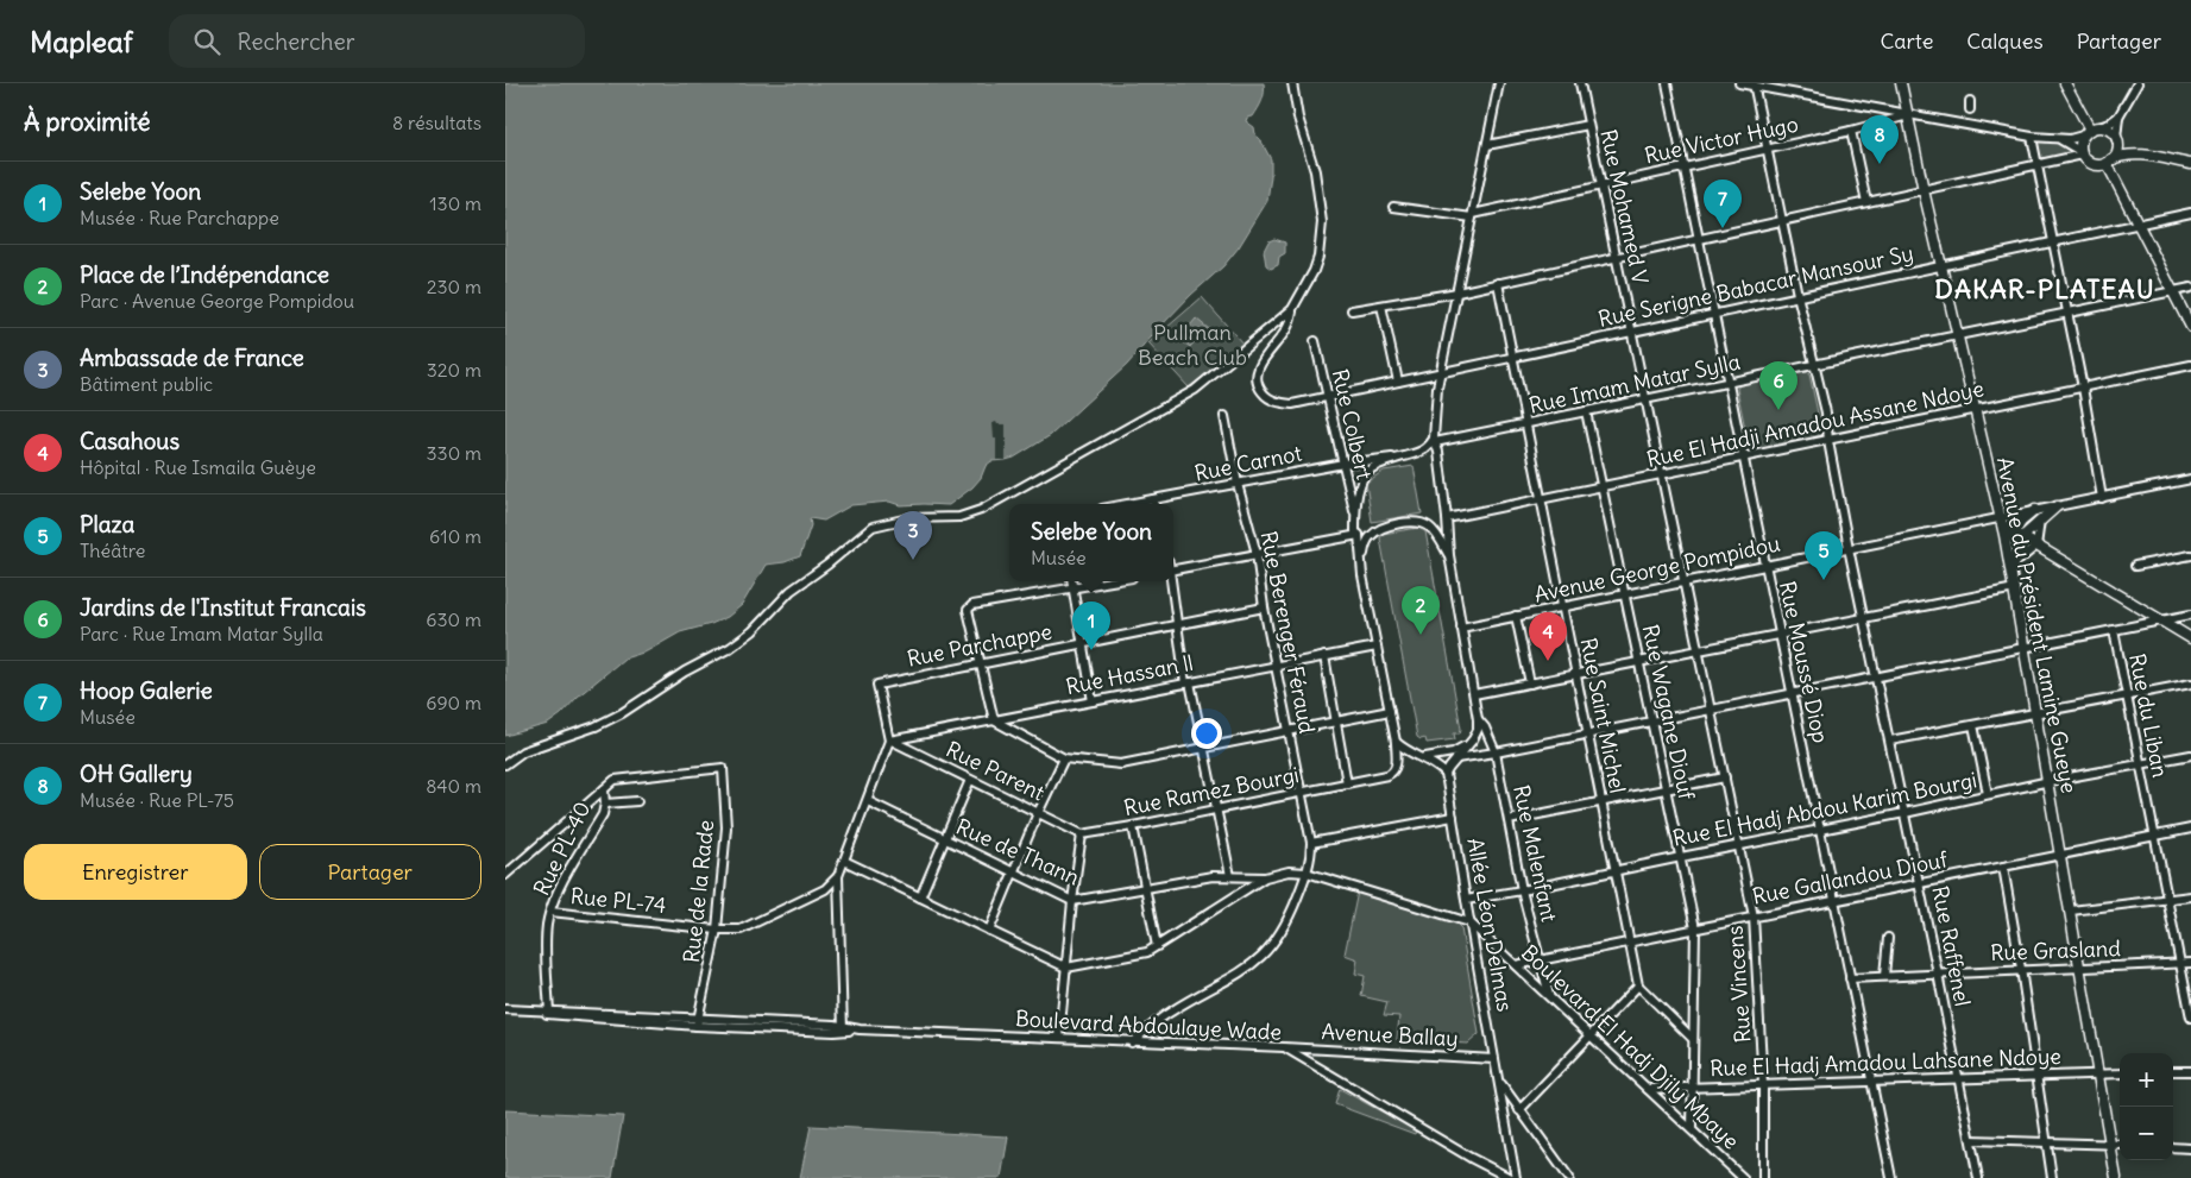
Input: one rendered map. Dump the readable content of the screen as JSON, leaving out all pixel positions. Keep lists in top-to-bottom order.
{
  "streets": {
    "main road": ["Avenue du Président Lamine Gueye"],
    "street": [
      "Rue Victor Hugo",
      "Rue Mohamed V",
      "Rue Serigne Babacar Mansour Sy",
      "Rue Imam Matar Sylla",
      "Rue Colbert",
      "Rue El Hadji Amadou Assane Ndoye",
      "Rue Carnot",
      "Avenue George Pompidou",
      "Rue Berenger Féraud",
      "Rue Parchappe",
      "Rue Moussé Diop",
      "Rue Hassan ll",
      "Rue Wagane Diouf",
      "Rue Saint Michel",
      "Rue du Liban",
      "Rue Parent",
      "Rue Ramez Bourgi",
      "Rue El Hadj Abdou Karim Bourgi",
      "Rue PL-40",
      "Rue de Thann",
      "Rue Malenfant",
      "Rue Gallandou Diouf",
      "Rue de la Rade",
      "Rue PL-74",
      "Allée Léon Delmas",
      "Rue Raffenel",
      "Rue Grasland",
      "Rue Vincens",
      "Boulevard Abdoulaye Wade",
      "Avenue Ballay",
      "Boulevard El Hadj Djily Mbaye",
      "Rue El Hadj Amadou Lahsane Ndoye"
    ]
  },
  "crossings": [
    ["Rue Victor Hugo", "Rue Mohamed V"],
    ["Rue Victor Hugo", "Avenue du Président Lamine Gueye"],
    ["Rue Victor Hugo", "Rue Moussé Diop"],
    ["Rue Victor Hugo", "Rue Raffenel"],
    ["Rue Mohamed V", "Rue Serigne Babacar Mansour Sy"],
    ["Rue Mohamed V", "Rue Imam Matar Sylla"],
    ["Rue Mohamed V", "Rue El Hadji Amadou Assane Ndoye"],
    ["Rue Mohamed V", "Avenue George Pompidou"],
    ["Rue Mohamed V", "Rue Vincens"],
    ["Rue Serigne Babacar Mansour Sy", "Rue Colbert"],
    ["Rue Serigne Babacar Mansour Sy", "Avenue du Président Lamine Gueye"],
    ["Rue Serigne Babacar Mansour Sy", "Rue Moussé Diop"],
    ["Rue Serigne Babacar Mansour Sy", "Rue Saint Michel"],
    ["Rue Serigne Babacar Mansour Sy", "Rue Raffenel"],
    ["Rue Imam Matar Sylla", "Avenue du Président Lamine Gueye"],
    ["Rue Imam Matar Sylla", "Rue Moussé Diop"],
    ["Rue Imam Matar Sylla", "Rue Wagane Diouf"],
    ["Rue Imam Matar Sylla", "Rue Saint Michel"],
    ["Rue Imam Matar Sylla", "Rue Raffenel"],
    ["Rue Colbert", "Rue Carnot"],
    ["Rue El Hadji Amadou Assane Ndoye", "Avenue du Président Lamine Gueye"],
    ["Rue El Hadji Amadou Assane Ndoye", "Rue Moussé Diop"],
    ["Rue El Hadji Amadou Assane Ndoye", "Rue Wagane Diouf"],
    ["Rue El Hadji Amadou Assane Ndoye", "Rue Saint Michel"],
    ["Rue El Hadji Amadou Assane Ndoye", "Rue Raffenel"],
    ["Rue Carnot", "Rue Berenger Féraud"],
    ["Avenue George Pompidou", "Avenue du Président Lamine Gueye"],
    ["Avenue George Pompidou", "Rue Moussé Diop"],
    ["Avenue George Pompidou", "Rue Wagane Diouf"],
    ["Avenue George Pompidou", "Rue Saint Michel"],
    ["Avenue George Pompidou", "Rue Raffenel"],
    ["Avenue George Pompidou", "Rue Vincens"],
    ["Avenue du Président Lamine Gueye", "Rue El Hadj Abdou Karim Bourgi"],
    ["Avenue du Président Lamine Gueye", "Rue Gallandou Diouf"],
    ["Avenue du Président Lamine Gueye", "Rue Grasland"],
    ["Avenue du Président Lamine Gueye", "Rue El Hadj Amadou Lahsane Ndoye"],
    ["Rue Berenger Féraud", "Rue Parchappe"],
    ["Rue Berenger Féraud", "Rue Hassan ll"],
    ["Rue Berenger Féraud", "Rue Ramez Bourgi"],
    ["Rue Berenger Féraud", "Boulevard Abdoulaye Wade"],
    ["Rue Berenger Féraud", "Boulevard El Hadj Djily Mbaye"],
    ["Rue Parchappe", "Rue Hassan ll"],
    ["Rue Parchappe", "Rue Parent"],
    ["Rue Moussé Diop", "Rue El Hadj Abdou Karim Bourgi"],
    ["Rue Moussé Diop", "Rue Gallandou Diouf"],
    ["Rue Moussé Diop", "Rue Grasland"],
    ["Rue Moussé Diop", "Rue El Hadj Amadou Lahsane Ndoye"],
    ["Rue Hassan ll", "Rue Parent"],
    ["Rue Wagane Diouf", "Rue El Hadj Abdou Karim Bourgi"],
    ["Rue Wagane Diouf", "Rue Gallandou Diouf"],
    ["Rue Wagane Diouf", "Boulevard El Hadj Djily Mbaye"],
    ["Rue Wagane Diouf", "Rue El Hadj Amadou Lahsane Ndoye"],
    ["Rue Saint Michel", "Rue El Hadj Abdou Karim Bourgi"],
    ["Rue Saint Michel", "Rue Gallandou Diouf"],
    ["Rue du Liban", "Rue El Hadj Abdou Karim Bourgi"],
    ["Rue du Liban", "Rue Gallandou Diouf"],
    ["Rue du Liban", "Rue Grasland"],
    ["Rue Parent", "Rue Ramez Bourgi"],
    ["Rue El Hadj Abdou Karim Bourgi", "Rue Malenfant"],
    ["Rue El Hadj Abdou Karim Bourgi", "Allée Léon Delmas"],
    ["Rue El Hadj Abdou Karim Bourgi", "Rue Raffenel"],
    ["Rue El Hadj Abdou Karim Bourgi", "Rue Vincens"],
    ["Rue PL-40", "Rue de la Rade"],
    ["Rue PL-40", "Rue PL-74"],
    ["Rue PL-40", "Boulevard Abdoulaye Wade"],
    ["Rue de Thann", "Boulevard El Hadj Djily Mbaye"],
    ["Rue Malenfant", "Rue Gallandou Diouf"],
    ["Rue Malenfant", "Boulevard El Hadj Djily Mbaye"],
    ["Rue Gallandou Diouf", "Rue Raffenel"],
    ["Rue Gallandou Diouf", "Rue Vincens"],
    ["Rue Gallandou Diouf", "Boulevard El Hadj Djily Mbaye"],
    ["Rue de la Rade", "Rue PL-74"],
    ["Rue de la Rade", "Boulevard Abdoulaye Wade"],
    ["Allée Léon Delmas", "Avenue Ballay"],
    ["Allée Léon Delmas", "Boulevard El Hadj Djily Mbaye"],
    ["Rue Raffenel", "Rue Grasland"],
    ["Rue Raffenel", "Rue El Hadj Amadou Lahsane Ndoye"],
    ["Rue Vincens", "Rue El Hadj Amadou Lahsane Ndoye"],
    ["Boulevard Abdoulaye Wade", "Avenue Ballay"],
    ["Boulevard El Hadj Djily Mbaye", "Rue El Hadj Amadou Lahsane Ndoye"]
  ],
  "districts": ["DAKAR-PLATEAU"],
  "parks": ["Pullman Beach Club"],
  "page": {
    "header": "Mapleaf",
    "search": "Rechercher",
    "nav": ["Carte", "Calques", "Partager"],
    "heading": ["À proximité", "8 résultats"],
    "pins": [
      "8",
      "7",
      "6",
      "3",
      "5",
      "2",
      "1",
      "4"
    ],
    "list": [
      {
        "mark": "1",
        "name": "Selebe Yoon",
        "note": "Musée · Rue Parchappe",
        "value": "130 m"
      },
      {
        "mark": "2",
        "name": "Place de l’Indépendance",
        "note": "Parc · Avenue George Pompidou",
        "value": "230 m"
      },
      {
        "mark": "3",
        "name": "Ambassade de France",
        "note": "Bâtiment public",
        "value": "320 m"
      },
      {
        "mark": "4",
        "name": "Casahous",
        "note": "Hôpital · Rue Ismaila Guèye",
        "value": "330 m"
      },
      {
        "mark": "5",
        "name": "Plaza",
        "note": "Théâtre",
        "value": "610 m"
      },
      {
        "mark": "6",
        "name": "Jardins de l'Institut Francais",
        "note": "Parc · Rue Imam Matar Sylla",
        "value": "630 m"
      },
      {
        "mark": "7",
        "name": "Hoop Galerie",
        "note": "Musée",
        "value": "690 m"
      },
      {
        "mark": "8",
        "name": "OH Gallery",
        "note": "Musée · Rue PL-75",
        "value": "840 m"
      }
    ],
    "popup": ["Selebe Yoon", "Musée"],
    "buttons": ["Enregistrer", "Partager"],
    "map_buttons": ["+", "−"]
  }
}
